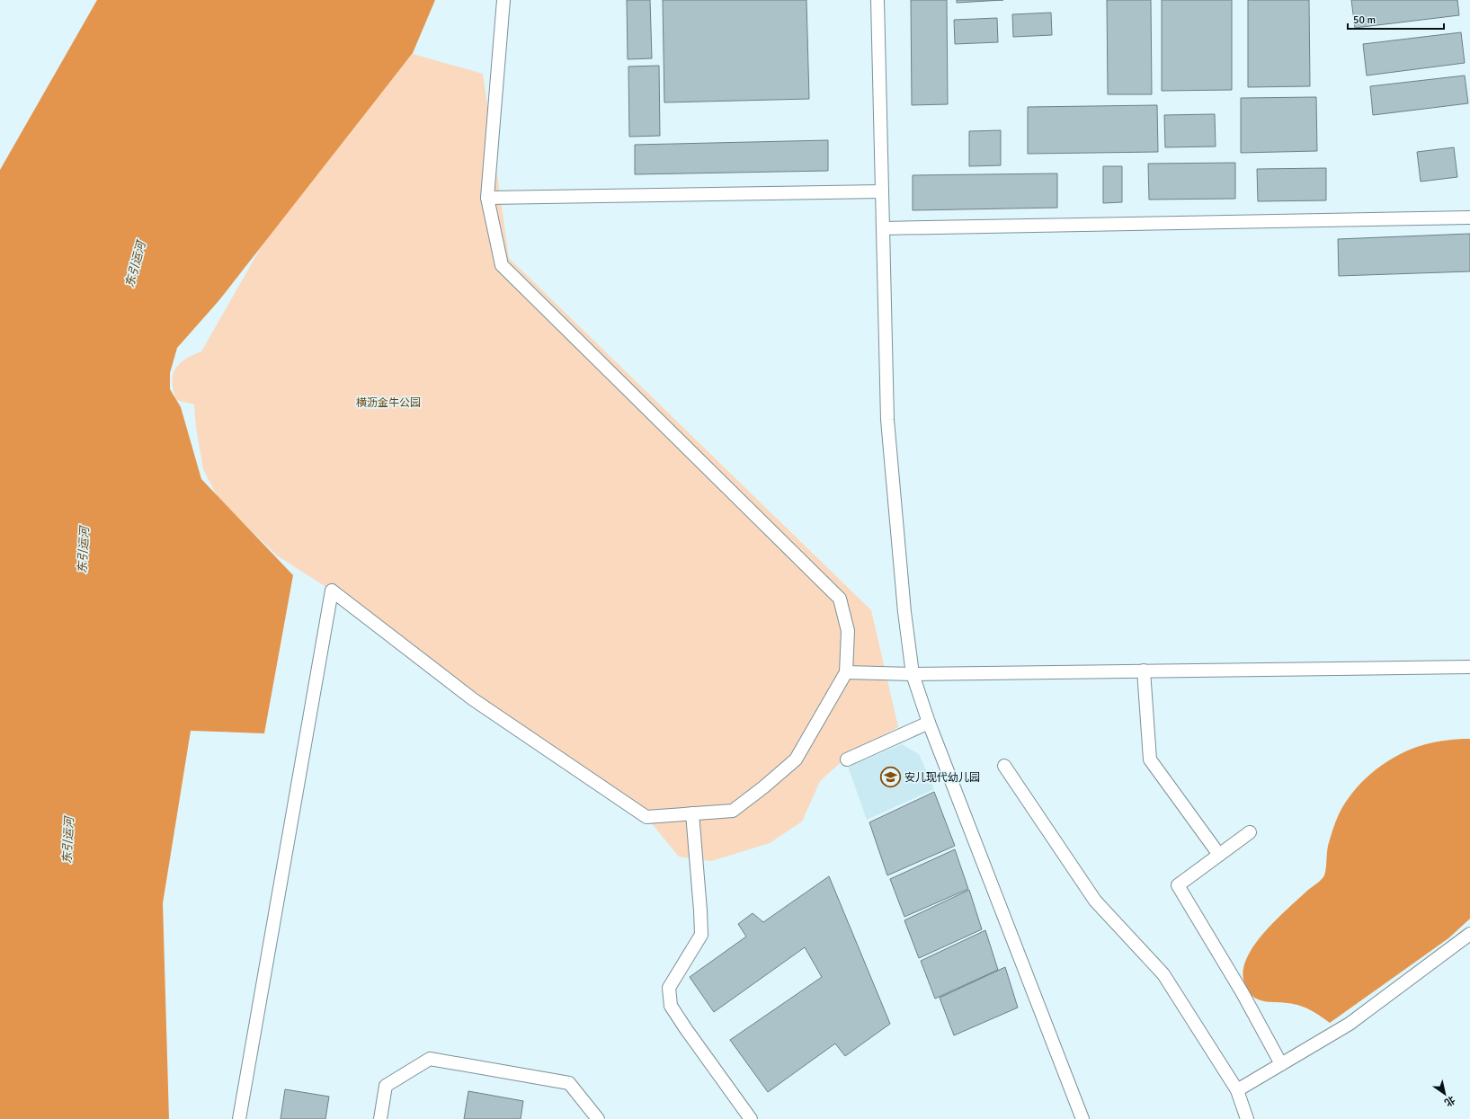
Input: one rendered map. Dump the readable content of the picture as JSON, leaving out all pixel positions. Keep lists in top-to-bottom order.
{
  "water": ["东引运河"],
  "parks": ["横沥金牛公园"],
  "places": {
    "school or university": ["安儿现代幼儿园"]
  },
  "scale_bar": "50 m",
  "north": "bottom right"
}
